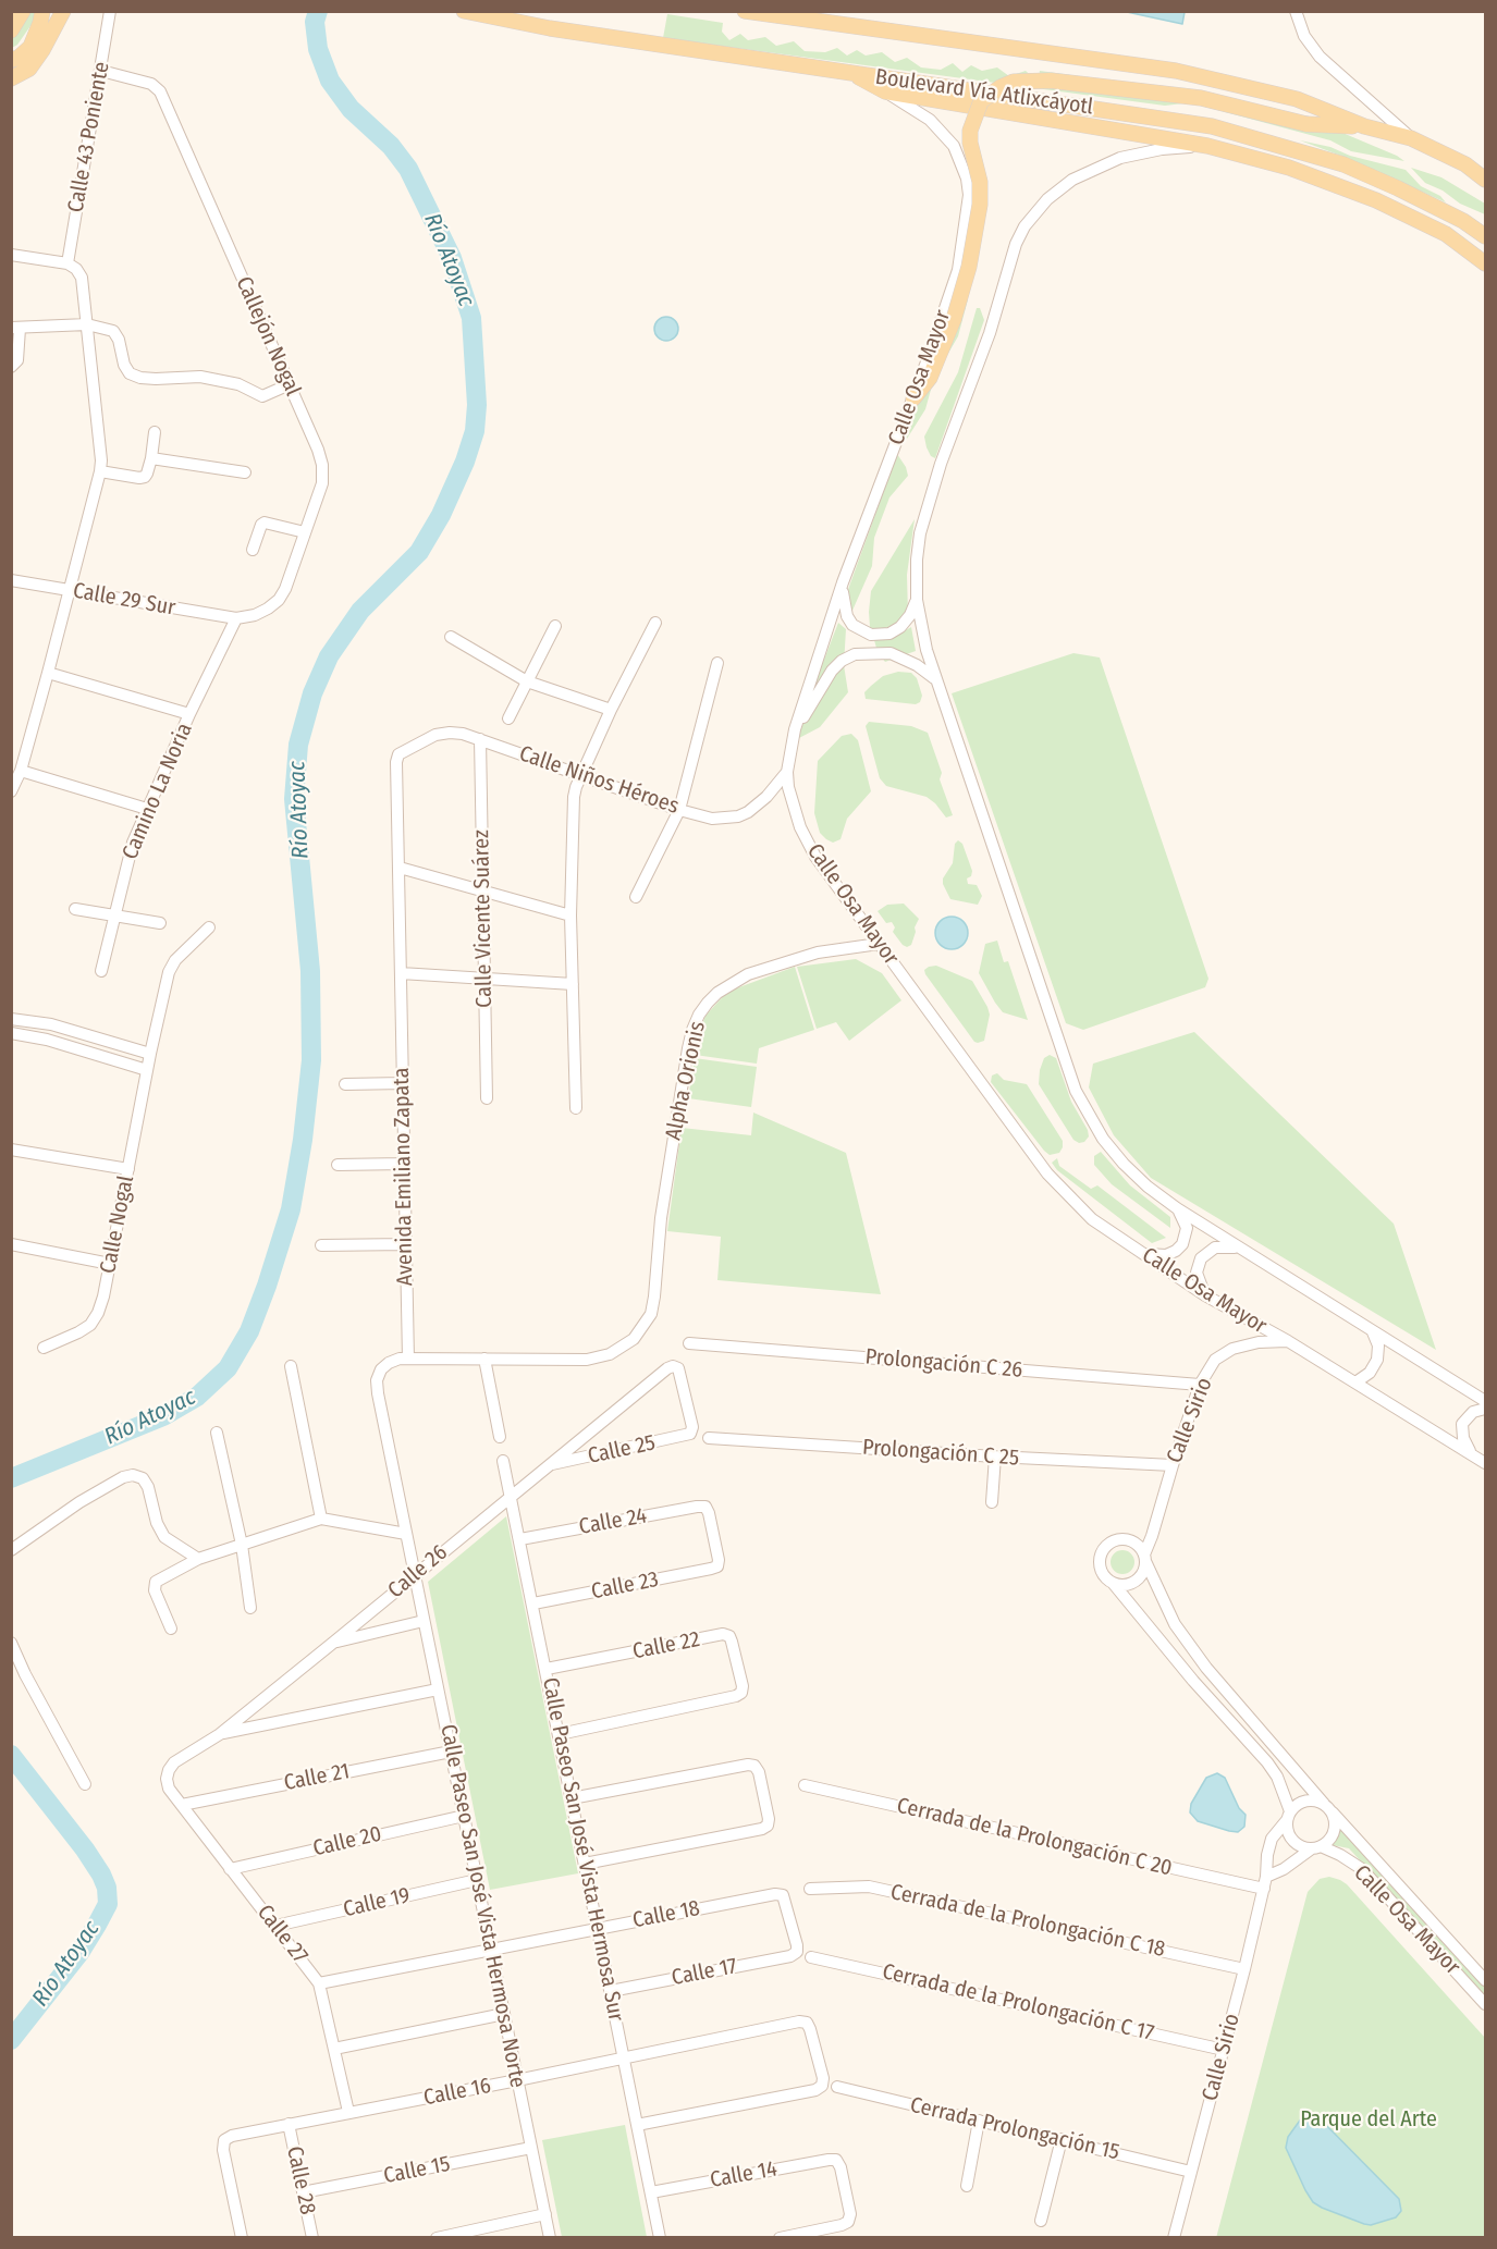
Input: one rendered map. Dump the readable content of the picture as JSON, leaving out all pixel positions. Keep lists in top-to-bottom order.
{
  "streets": {
    "main road": ["Boulevard Vía Atlixcáyotl"],
    "street": [
      "Calle 43 Poniente",
      "Callejón Nogal",
      "Calle Osa Mayor",
      "Calle 29 Sur",
      "Calle Niños Héroes",
      "Camino La Noria",
      "Calle Vicente Suárez",
      "Alpha Orionis",
      "Avenida Emiliano Zapata",
      "Calle Nogal",
      "Prolongación C 26",
      "Calle Sirio",
      "Calle 25",
      "Prolongación C 25",
      "Calle 24",
      "Calle 26",
      "Calle 23",
      "Calle 22",
      "Calle 21",
      "Cerrada de la Prolongación C 20",
      "Calle 20",
      "Calle Paseo San José Vista Hermosa Sur",
      "Calle 19",
      "Calle Paseo San José Vista Hermosa Norte",
      "Calle 18",
      "Cerrada de la Prolongación C 18",
      "Calle 27",
      "Calle 17",
      "Cerrada de la Prolongación C 17",
      "Calle 16",
      "Cerrada Prolongación 15",
      "Calle 15",
      "Calle 14",
      "Calle 28"
    ]
  },
  "crossings": [
    ["Calle 43 Poniente", "Callejón Nogal"],
    ["Callejón Nogal", "Calle 29 Sur"],
    ["Callejón Nogal", "Camino La Noria"],
    ["Calle Osa Mayor", "Calle Niños Héroes"],
    ["Calle Osa Mayor", "Alpha Orionis"],
    ["Calle Osa Mayor", "Calle Sirio"],
    ["Calle 29 Sur", "Camino La Noria"],
    ["Calle Niños Héroes", "Calle Vicente Suárez"],
    ["Calle Niños Héroes", "Avenida Emiliano Zapata"],
    ["Prolongación C 26", "Calle Sirio"],
    ["Calle Sirio", "Prolongación C 25"],
    ["Calle Sirio", "Cerrada de la Prolongación C 20"],
    ["Calle Sirio", "Cerrada de la Prolongación C 18"],
    ["Calle Sirio", "Cerrada de la Prolongación C 17"],
    ["Calle Sirio", "Cerrada Prolongación 15"],
    ["Calle 25", "Calle 26"],
    ["Calle 24", "Calle 23"],
    ["Calle 24", "Calle Paseo San José Vista Hermosa Sur"],
    ["Calle 26", "Calle Paseo San José Vista Hermosa Sur"],
    ["Calle 26", "Calle Paseo San José Vista Hermosa Norte"],
    ["Calle 26", "Calle 27"],
    ["Calle 23", "Calle Paseo San José Vista Hermosa Sur"],
    ["Calle 22", "Calle Paseo San José Vista Hermosa Sur"],
    ["Calle 21", "Calle Paseo San José Vista Hermosa Norte"],
    ["Calle 21", "Calle 27"],
    ["Calle 20", "Calle Paseo San José Vista Hermosa Norte"],
    ["Calle 20", "Calle 27"],
    ["Calle Paseo San José Vista Hermosa Sur", "Calle 18"],
    ["Calle Paseo San José Vista Hermosa Sur", "Calle 17"],
    ["Calle Paseo San José Vista Hermosa Sur", "Calle 16"],
    ["Calle Paseo San José Vista Hermosa Sur", "Calle 14"],
    ["Calle 19", "Calle Paseo San José Vista Hermosa Norte"],
    ["Calle 19", "Calle 27"],
    ["Calle Paseo San José Vista Hermosa Norte", "Calle 18"],
    ["Calle Paseo San José Vista Hermosa Norte", "Calle 16"],
    ["Calle Paseo San José Vista Hermosa Norte", "Calle 15"],
    ["Calle 18", "Calle 27"],
    ["Calle 18", "Calle 17"],
    ["Calle 27", "Calle 16"],
    ["Calle 16", "Calle 28"],
    ["Calle 15", "Calle 28"]
  ],
  "water": ["Río Atoyac"],
  "parks": ["Parque del Arte"]
}
